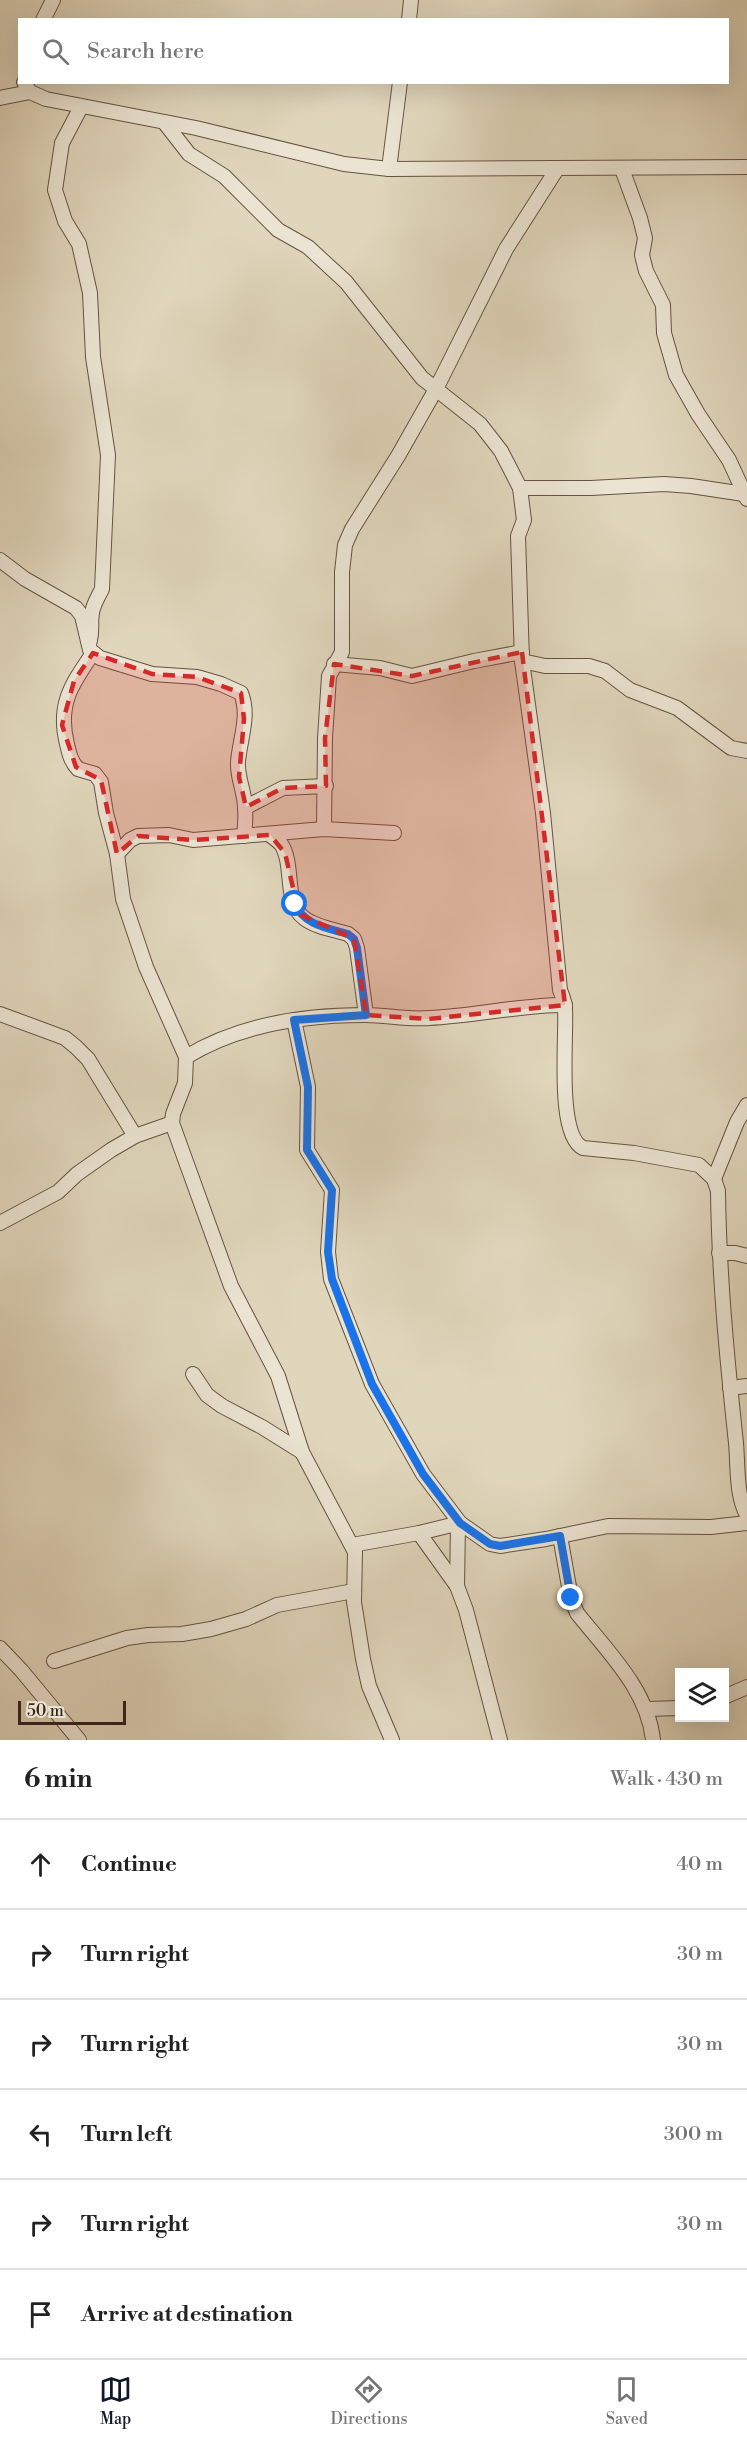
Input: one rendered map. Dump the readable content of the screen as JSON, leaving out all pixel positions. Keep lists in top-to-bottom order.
{
  "scale_bar": "50 m",
  "page": {
    "search": "Search here",
    "scale": "50 m",
    "heading": ["6 min", "Walk · 430 m"],
    "list": [
      ["Continue", "40 m"],
      ["Turn right", "30 m"],
      ["Turn right", "30 m"],
      ["Turn left", "300 m"],
      ["Turn right", "30 m"],
      "Arrive at destination"
    ],
    "nav": ["Map", "Directions", "Saved"]
  }
}
